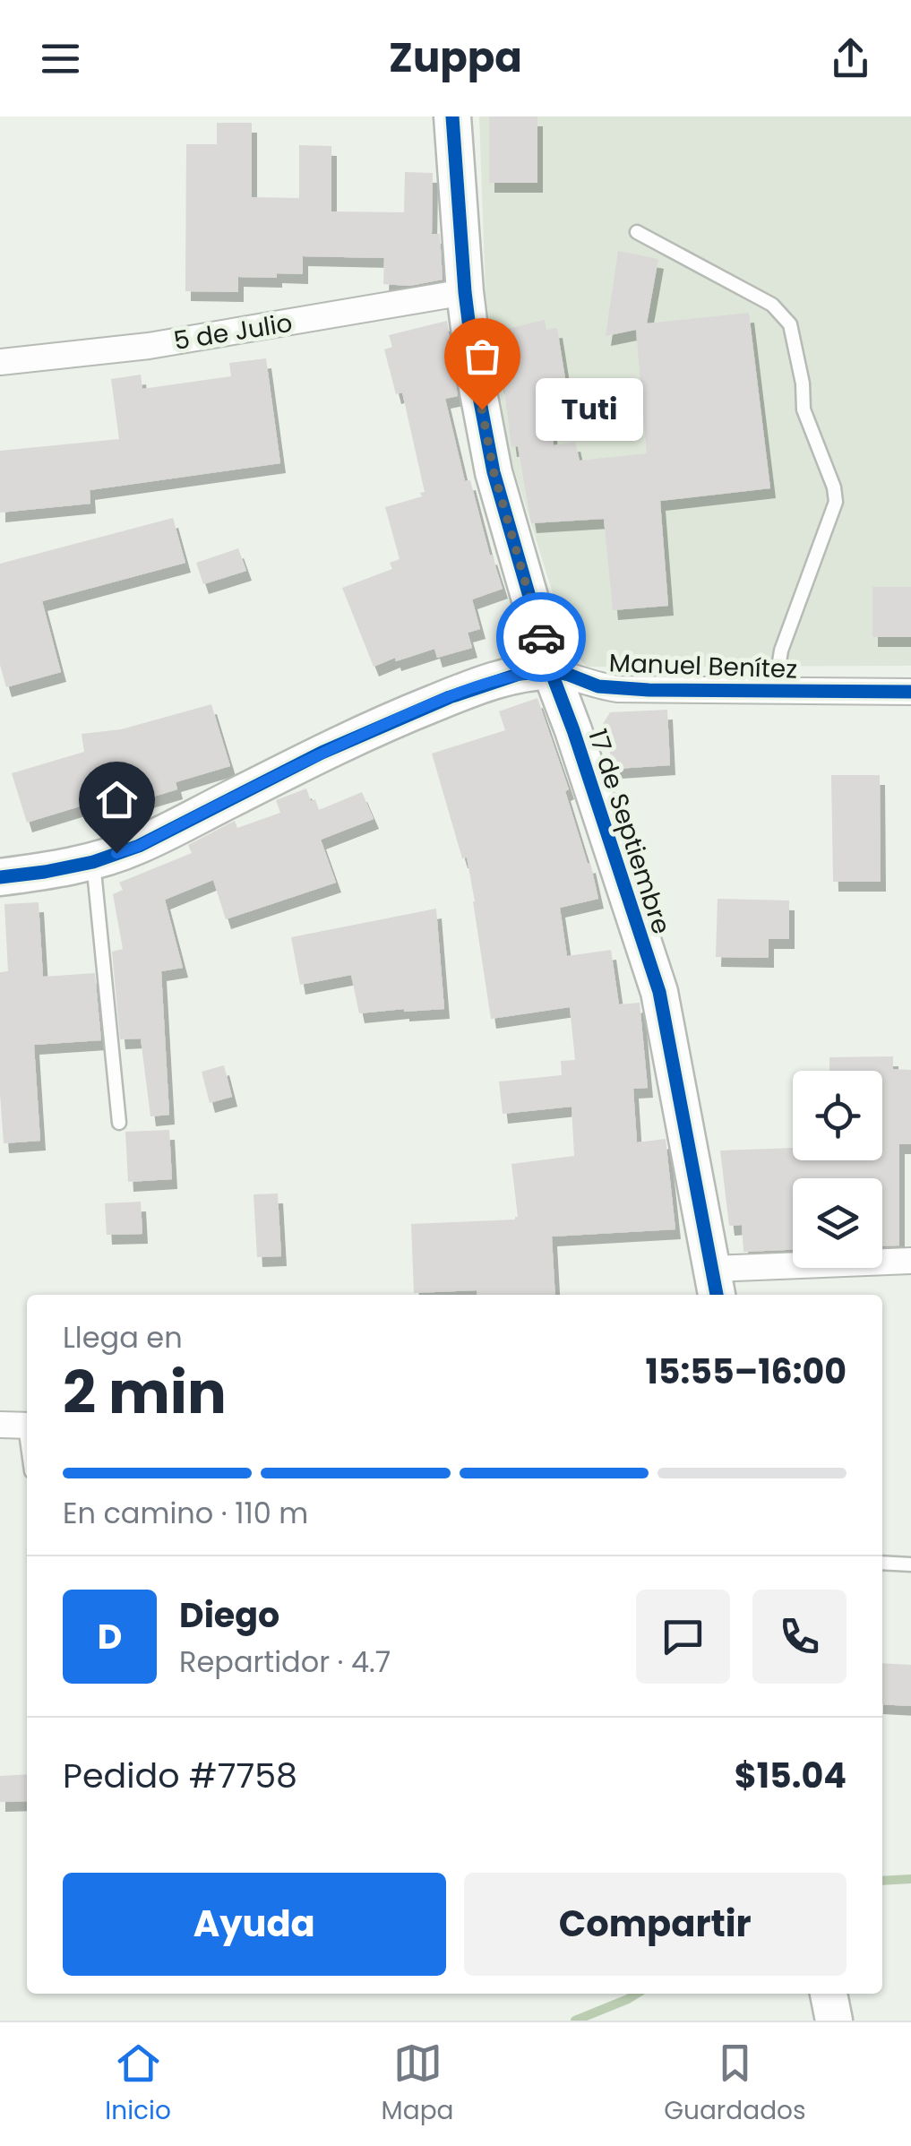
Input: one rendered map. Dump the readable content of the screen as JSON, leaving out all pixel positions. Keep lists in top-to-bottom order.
{
  "streets": {
    "street": ["5 de Julio", "Manuel Benítez", "17 de Septiembre"]
  },
  "crossings": [
    ["5 de Julio", "17 de Septiembre"],
    ["Manuel Benítez", "17 de Septiembre"]
  ],
  "places": ["Tuti"],
  "page": {
    "header": "Zuppa",
    "bubble": "Tuti",
    "heading": ["2 min", "Llega en", "15:55–16:00"],
    "panel": [
      "Diego",
      "Repartidor · 4.7",
      "Pedido #7758",
      "$15.04"
    ],
    "bar": "En camino · 110 m",
    "round": "D",
    "buttons": ["Ayuda", "Compartir"],
    "tabs": ["Inicio", "Mapa", "Guardados"]
  }
}
